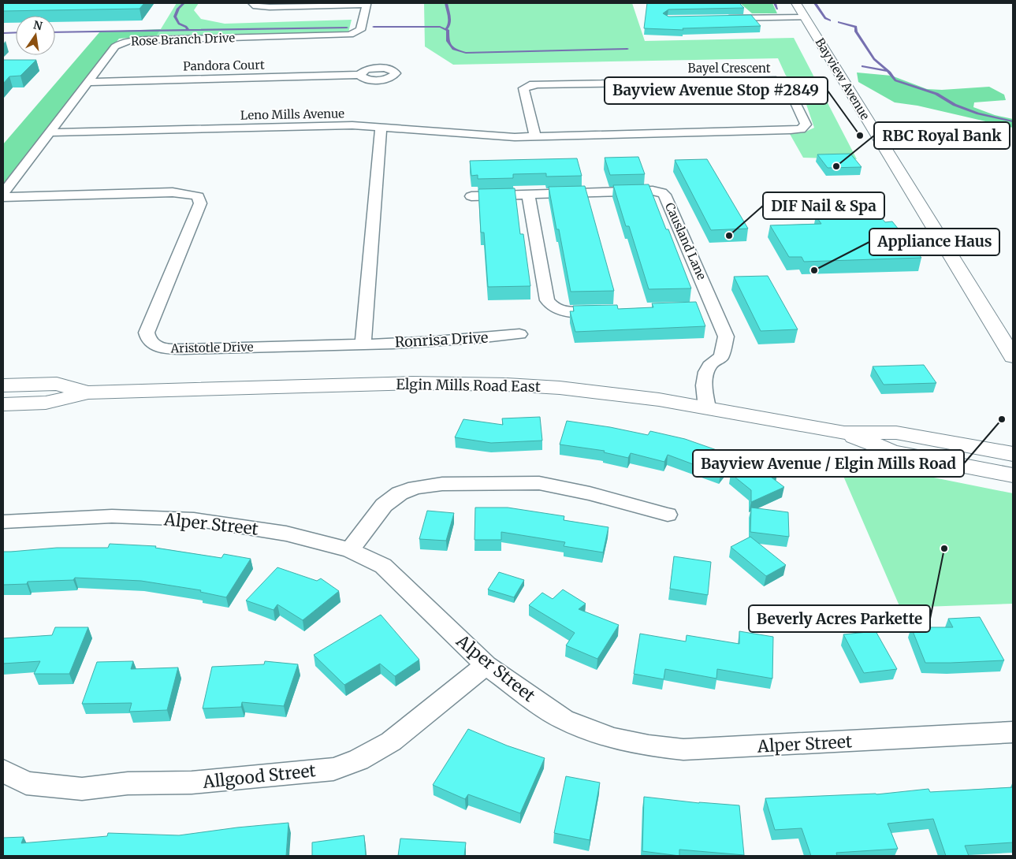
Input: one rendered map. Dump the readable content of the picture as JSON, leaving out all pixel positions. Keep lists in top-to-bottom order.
{
  "streets": {
    "main road": ["Bayview Avenue", "Elgin Mills Road East"],
    "street": [
      "Rose Branch Drive",
      "Pandora Court",
      "Bayel Crescent",
      "Leno Mills Avenue",
      "Causland Lane",
      "Ronrisa Drive",
      "Aristotle Drive",
      "Alper Street",
      "Allgood Street"
    ]
  },
  "crossings": [
    ["Rose Branch Drive", "Pandora Court"],
    ["Rose Branch Drive", "Leno Mills Avenue"],
    ["Bayel Crescent", "Leno Mills Avenue"],
    ["Causland Lane", "Elgin Mills Road East"],
    ["Ronrisa Drive", "Aristotle Drive"],
    ["Alper Street", "Allgood Street"]
  ],
  "places": [
    "Bayview Avenue Stop #2849",
    "RBC Royal Bank",
    "DIF Nail & Spa",
    "Appliance Haus",
    "Bayview Avenue / Elgin Mills Road",
    "Beverly Acres Parkette"
  ],
  "north": "top"
}
